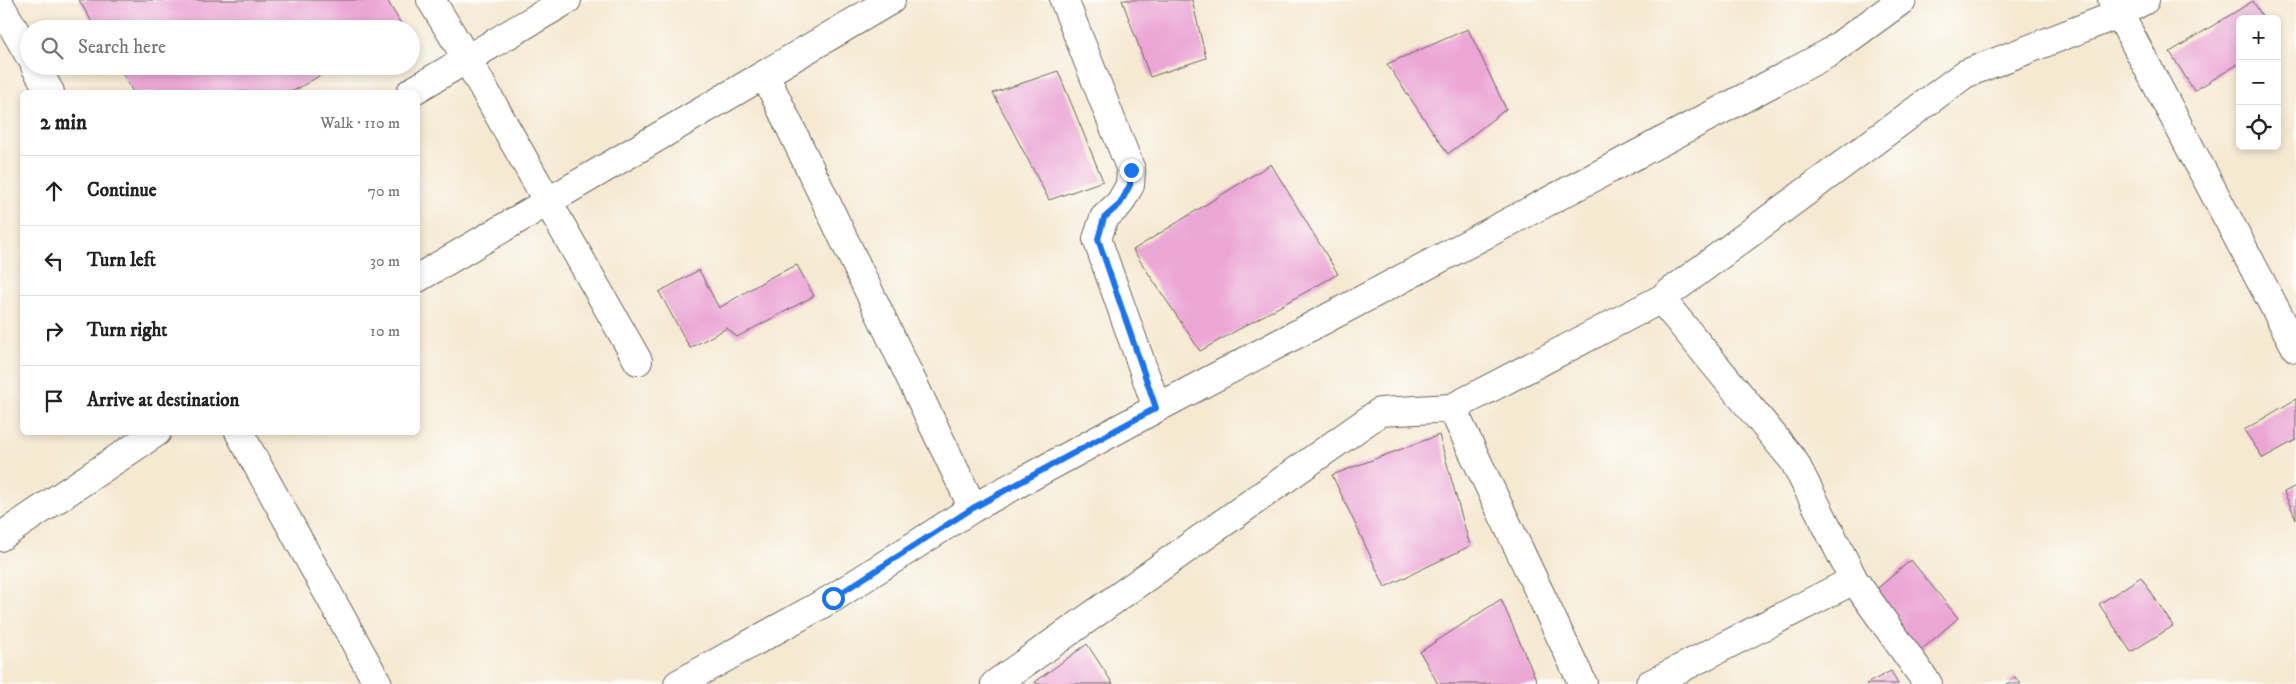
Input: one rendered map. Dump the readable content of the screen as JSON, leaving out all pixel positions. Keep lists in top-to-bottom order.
{
  "page": {
    "map_buttons": ["+", "−"],
    "search": "Search here",
    "heading": ["2 min", "Walk · 110 m"],
    "list": [
      ["Continue", "70 m"],
      ["Turn left", "30 m"],
      ["Turn right", "10 m"],
      "Arrive at destination"
    ]
  }
}
